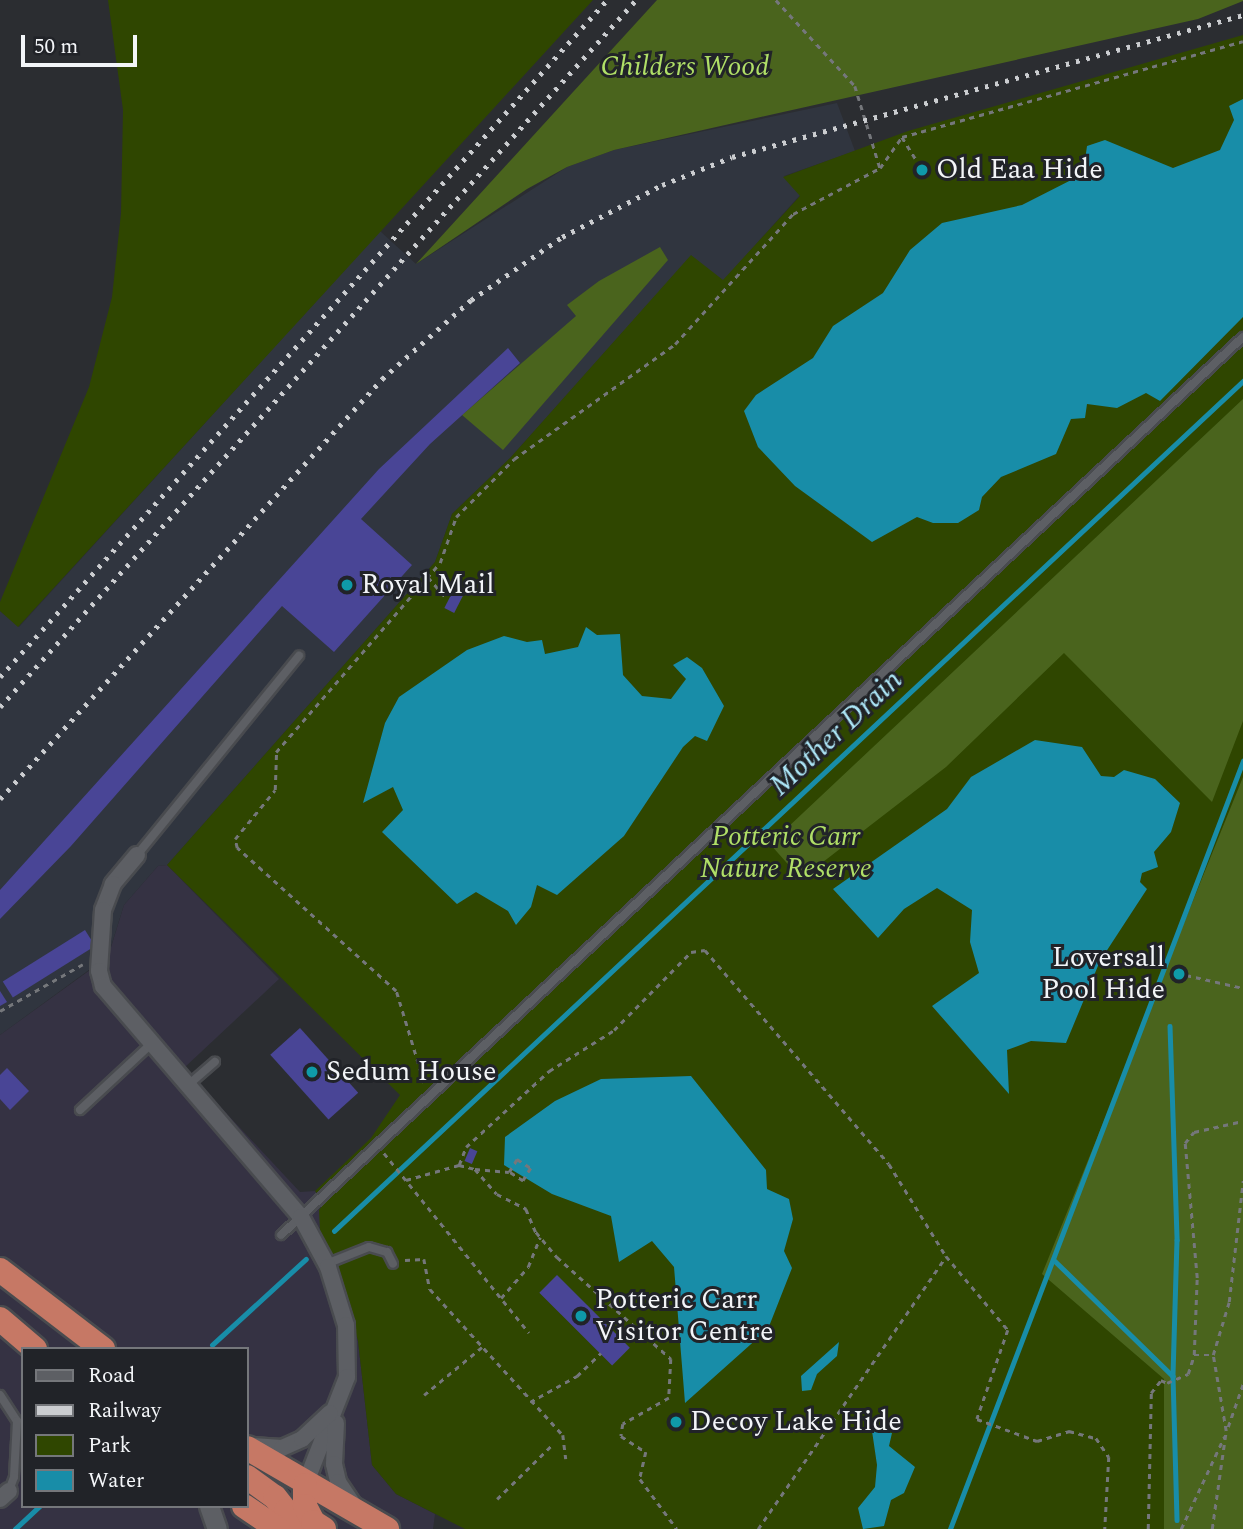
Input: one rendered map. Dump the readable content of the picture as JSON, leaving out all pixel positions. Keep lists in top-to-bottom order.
{
  "water": ["Mother Drain"],
  "parks": ["Childers Wood", "Potteric Carr Nature Reserve"],
  "places": [
    "Old Eaa Hide",
    "Royal Mail",
    "Loversall Pool Hide",
    "Sedum House",
    "Potteric Carr Visitor Centre",
    "Decoy Lake Hide"
  ],
  "legend": [
    "Road",
    "Railway",
    "Park",
    "Water"
  ],
  "scale_bar": "50 m"
}
